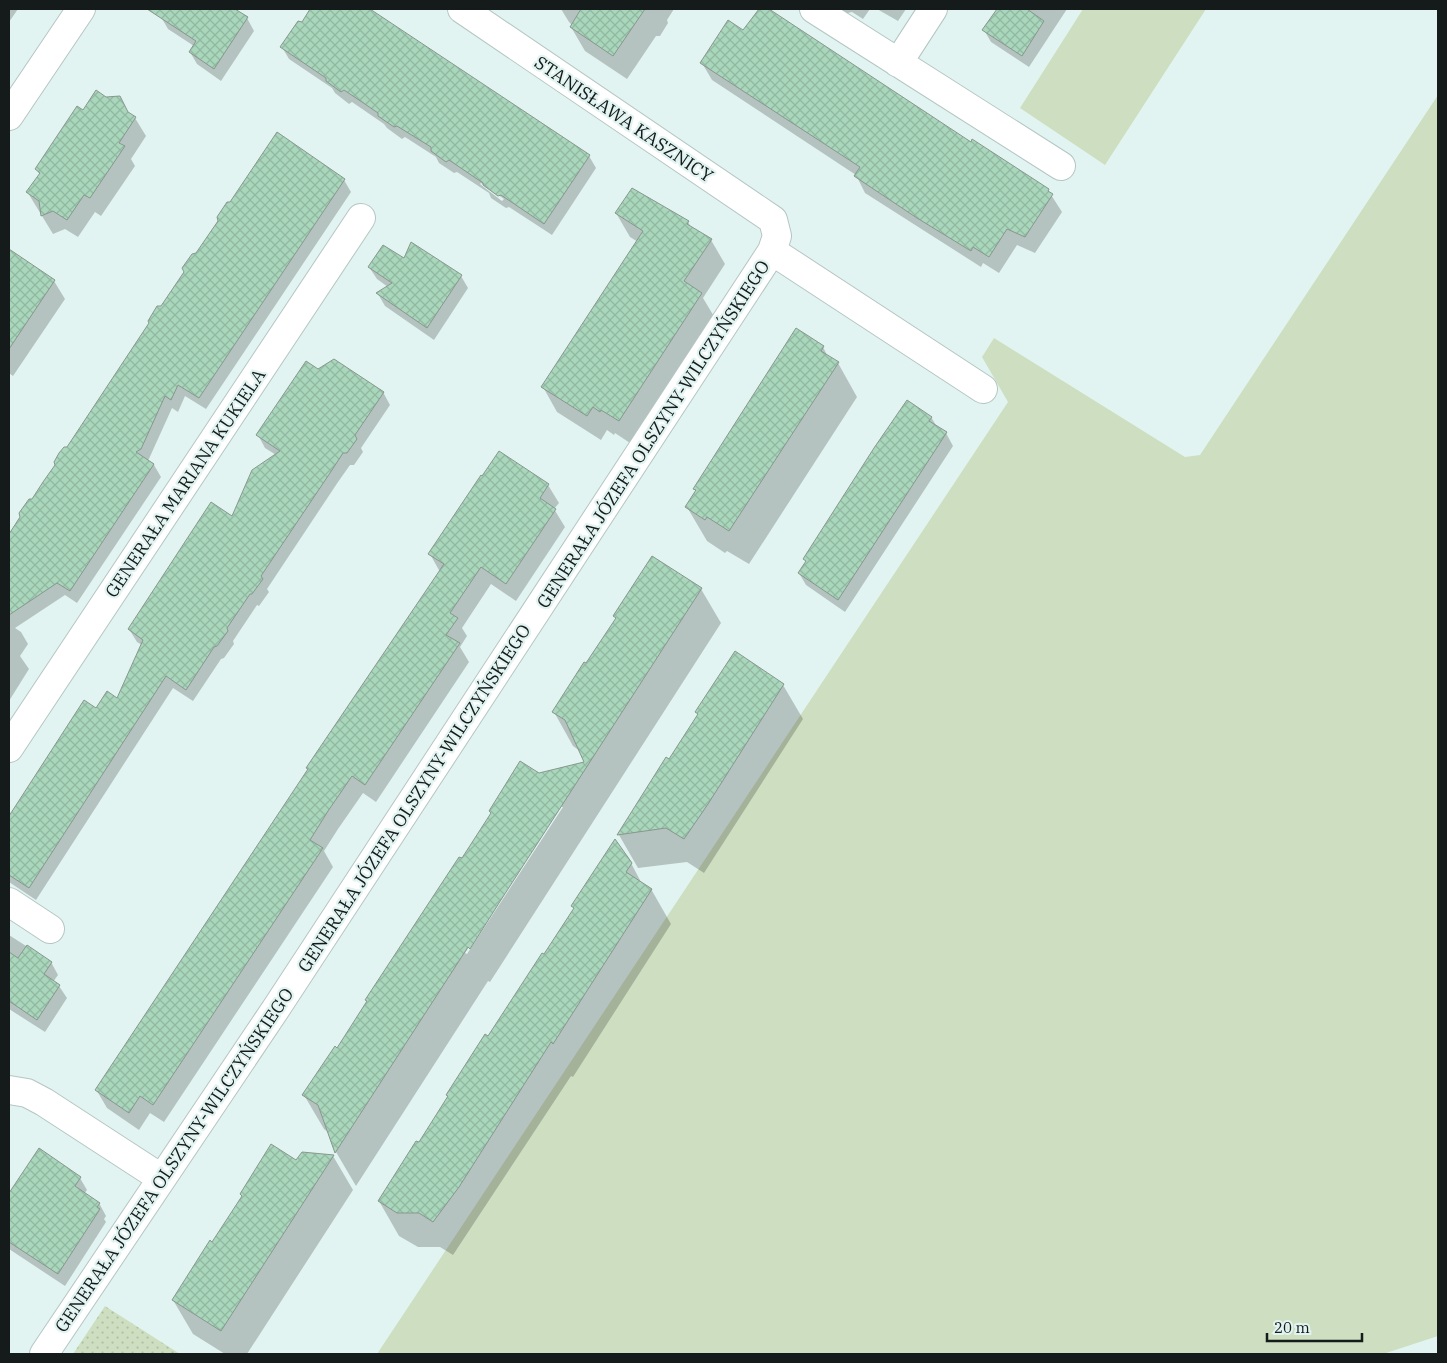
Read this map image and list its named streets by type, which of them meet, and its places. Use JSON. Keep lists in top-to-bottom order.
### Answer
{
  "streets": {
    "street": ["STANISŁAWA KASZNICY", "GENERAŁA JÓZEFA OLSZYNY-WILCZYŃSKIEGO", "GENERAŁA MARIANA KUKIELA"]
  },
  "crossings": [
    ["STANISŁAWA KASZNICY", "GENERAŁA JÓZEFA OLSZYNY-WILCZYŃSKIEGO"]
  ],
  "scale_bar": "20 m"
}
